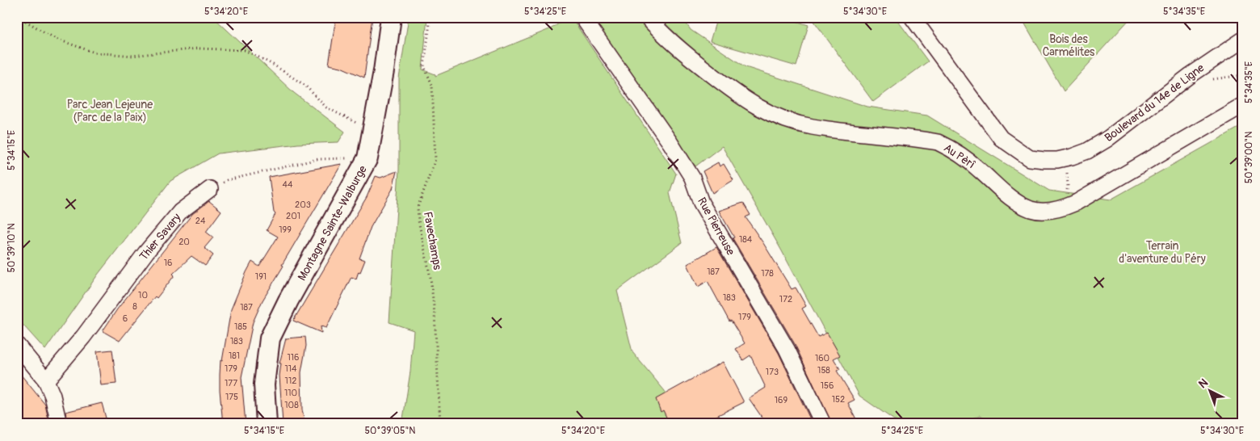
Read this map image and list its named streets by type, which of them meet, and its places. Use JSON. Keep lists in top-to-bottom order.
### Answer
{
  "streets": {
    "street": [
      "Boulevard du 14e de Ligne",
      "Au Pèrî",
      "Montagne Sainte-Walburge",
      "Rue Pierreuse",
      "Thier Savary"
    ],
    "path": ["Favechamps"]
  },
  "parks": ["Bois des Carmélites", "Parc Jean Lejeune (Parc de la Paix)", "Terrain d'aventure du Péry"],
  "house_numbers": [
    "44",
    "203",
    "201",
    "24",
    "199",
    "184",
    "20",
    "16",
    "187",
    "178",
    "191",
    "10",
    "183",
    "172",
    "8",
    "187",
    "179",
    "6",
    "185",
    "183",
    "181",
    "116",
    "160",
    "179",
    "114",
    "158",
    "173",
    "112",
    "177",
    "156",
    "110",
    "175",
    "152",
    "169",
    "108"
  ],
  "north": "top left",
  "coordinates": [
    "5°34'20\"E",
    "5°34'25\"E",
    "5°34'30\"E",
    "5°34'35\"E",
    "5°34'15\"E",
    "50°39'00\"N",
    "50°39'10\"N",
    "50°39'05\"N"
  ]
}
